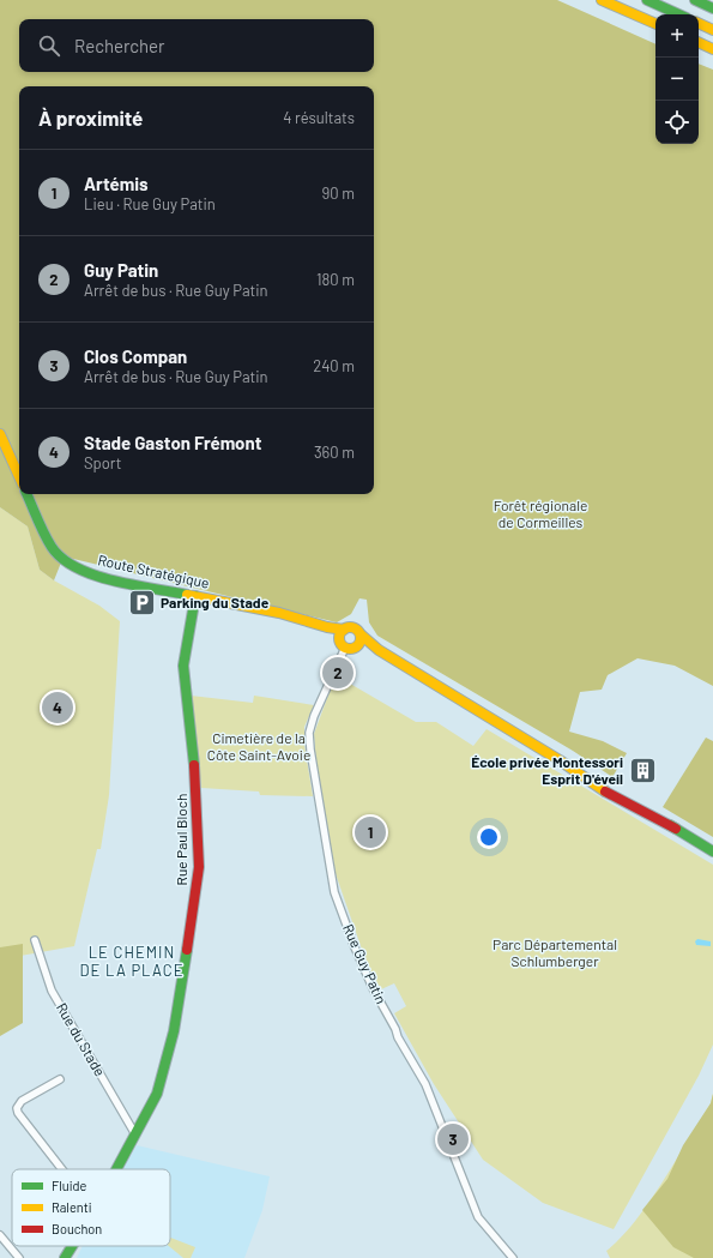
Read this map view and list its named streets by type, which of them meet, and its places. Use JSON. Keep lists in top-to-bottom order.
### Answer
{
  "streets": {
    "main road": ["Route Stratégique", "Rue Paul Bloch"],
    "street": ["Rue Guy Patin", "Rue du Stade"]
  },
  "crossings": [
    ["Route Stratégique", "Rue Paul Bloch"],
    ["Route Stratégique", "Rue Guy Patin"],
    ["Rue Paul Bloch", "Rue du Stade"]
  ],
  "districts": ["LE CHEMIN DE LA PLACE"],
  "parks": ["Forêt régionale de Cormeilles", "Cimetière de la Côte Saint-Avoie", "Parc Départemental Schlumberger"],
  "places": {
    "parking": ["Parking du Stade"],
    "building": ["École privée Montessori Esprit D'éveil"]
  },
  "legend": ["Fluide", "Ralenti", "Bouchon"],
  "page": {
    "map_buttons": ["+", "−"],
    "search": "Rechercher",
    "heading": ["À proximité", "4 résultats"],
    "list": [
      {
        "mark": "1",
        "name": "Artémis",
        "note": "Lieu · Rue Guy Patin",
        "value": "90 m"
      },
      {
        "mark": "2",
        "name": "Guy Patin",
        "note": "Arrêt de bus · Rue Guy Patin",
        "value": "180 m"
      },
      {
        "mark": "3",
        "name": "Clos Compan",
        "note": "Arrêt de bus · Rue Guy Patin",
        "value": "240 m"
      },
      {
        "mark": "4",
        "name": "Stade Gaston Frémont",
        "note": "Sport",
        "value": "360 m"
      }
    ],
    "pins": [
      "2",
      "4",
      "1",
      "3"
    ]
  }
}
